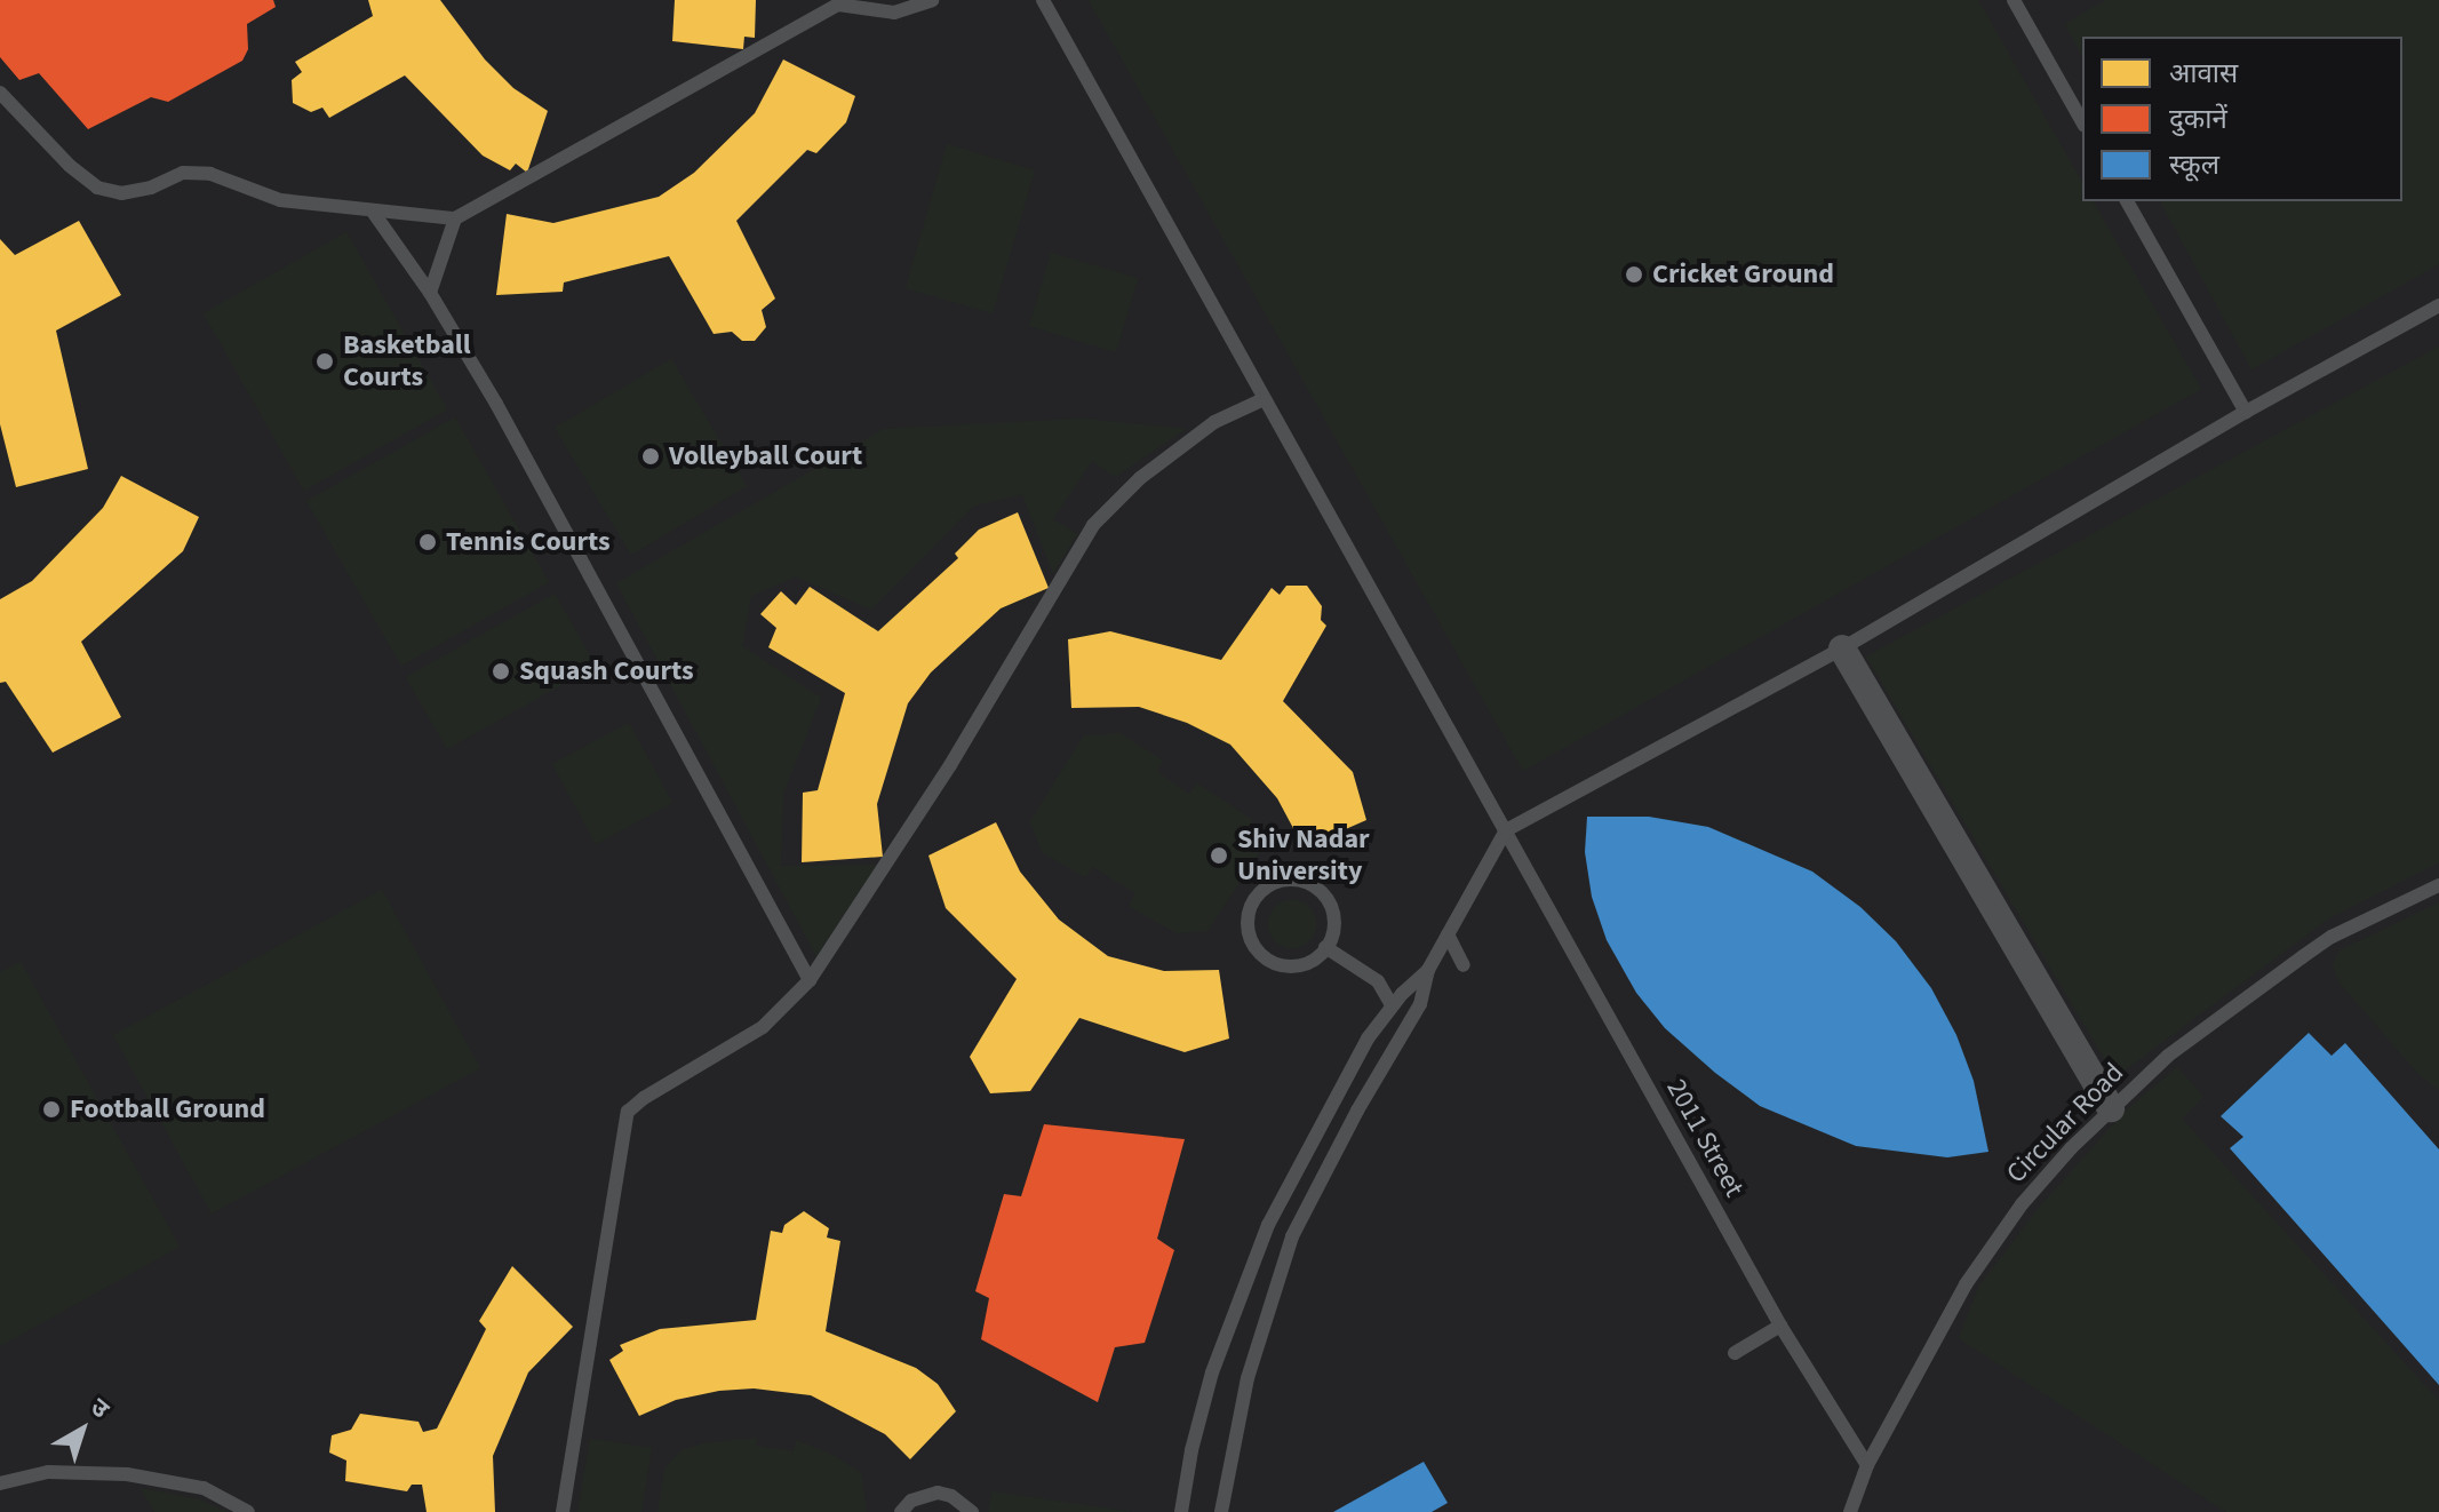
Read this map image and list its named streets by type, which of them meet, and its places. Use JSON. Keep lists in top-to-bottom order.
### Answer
{
  "streets": {
    "lane": ["Circular Road", "2011 Street"]
  },
  "crossings": [
    ["Circular Road", "2011 Street"]
  ],
  "places": [
    "Cricket Ground",
    "Basketball Courts",
    "Volleyball Court",
    "Tennis Courts",
    "Squash Courts",
    "Shiv Nadar University",
    "Football Ground"
  ],
  "legend": ["आवास", "दुकानें", "स्कूल"],
  "north": "top right"
}
